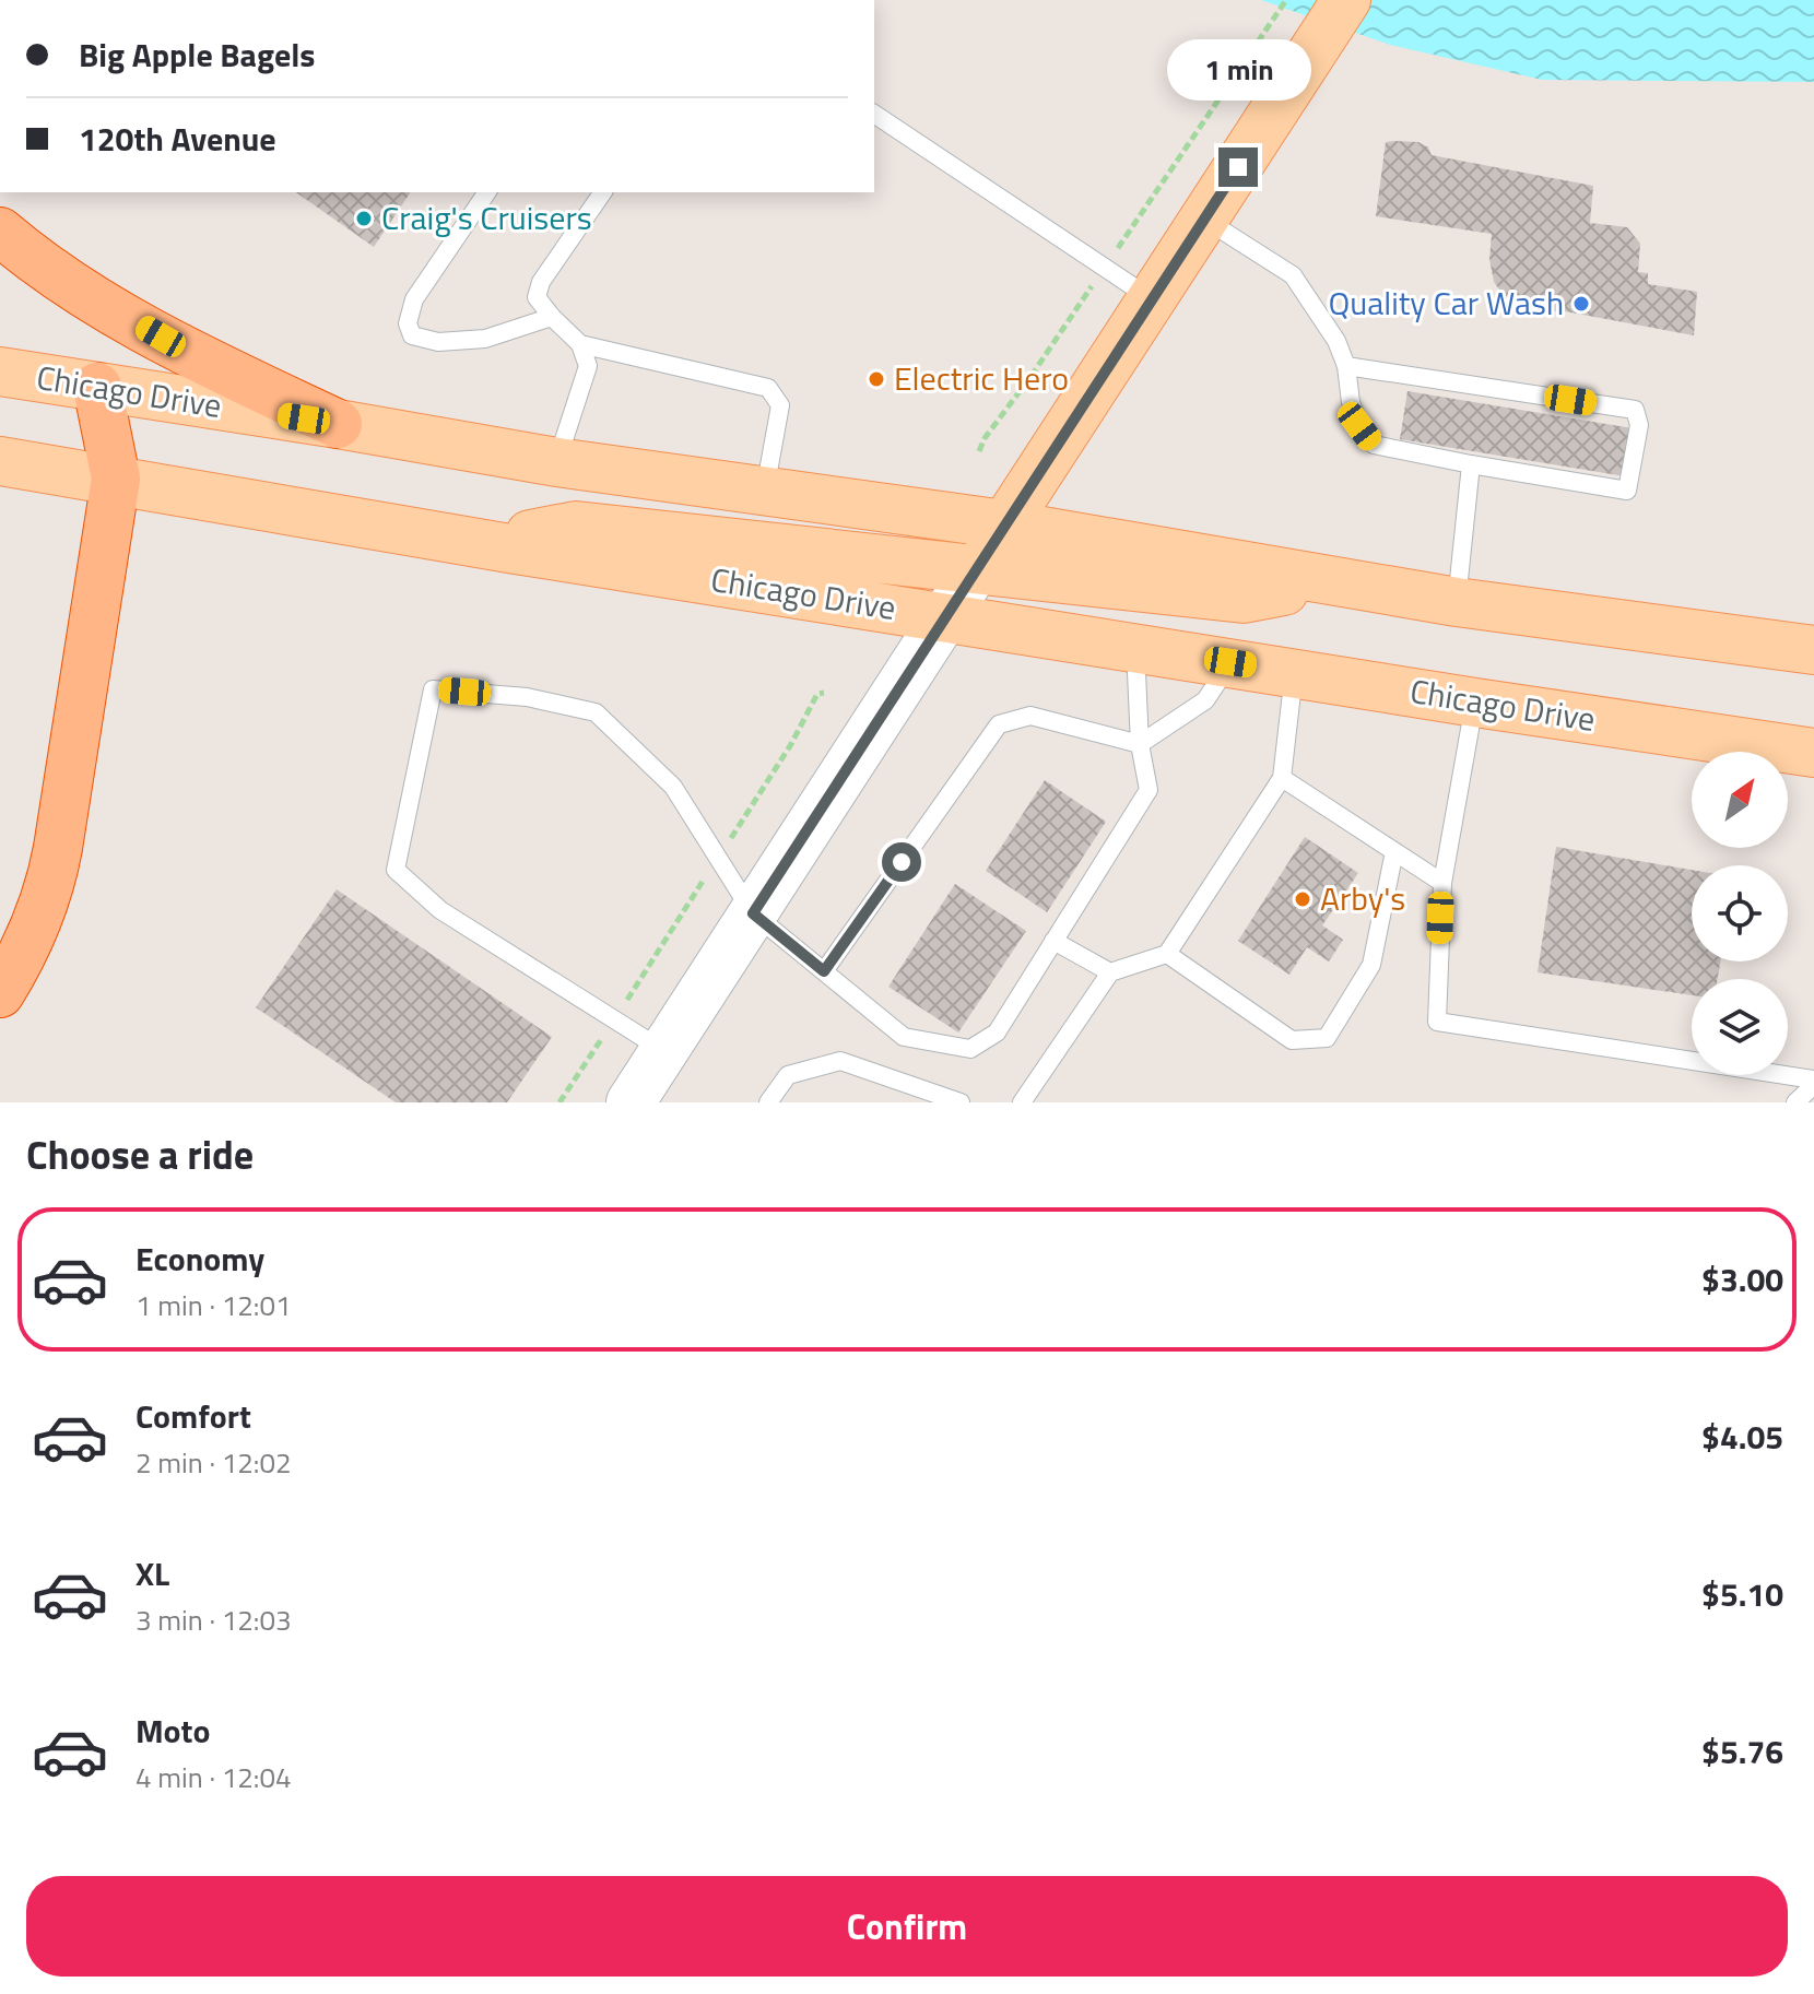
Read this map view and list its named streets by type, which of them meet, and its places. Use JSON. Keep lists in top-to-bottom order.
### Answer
{
  "streets": {
    "main road": ["Chicago Drive"]
  },
  "places": [
    "Craig's Cruisers",
    "Quality Car Wash",
    "Electric Hero",
    "Arby's"
  ],
  "north": "top right",
  "page": {
    "banner": ["Big Apple Bagels", "120th Avenue"],
    "bubble": "1 min",
    "heading": "Choose a ride",
    "list": [
      {
        "name": "Economy",
        "note": "1 min · 12:01",
        "value": "$3.00"
      },
      {
        "name": "Comfort",
        "note": "2 min · 12:02",
        "value": "$4.05"
      },
      {
        "name": "XL",
        "note": "3 min · 12:03",
        "value": "$5.10"
      },
      {
        "name": "Moto",
        "note": "4 min · 12:04",
        "value": "$5.76"
      }
    ],
    "buttons": "Confirm"
  }
}
